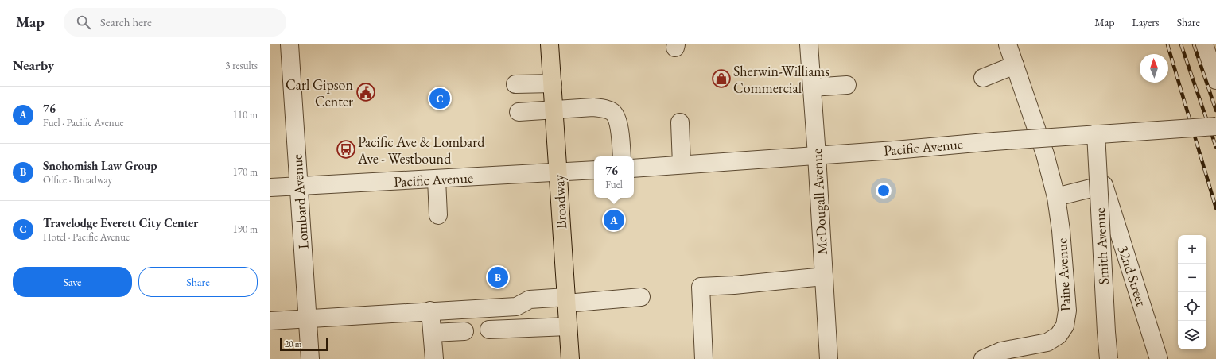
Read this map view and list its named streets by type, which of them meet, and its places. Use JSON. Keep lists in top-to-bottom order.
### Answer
{
  "streets": {
    "main road": ["Broadway"],
    "street": [
      "Pacific Avenue",
      "Lombard Avenue",
      "McDougall Avenue",
      "Smith Avenue",
      "Paine Avenue",
      "32nd Street"
    ]
  },
  "crossings": [
    ["Pacific Avenue", "Lombard Avenue"],
    ["Pacific Avenue", "Broadway"],
    ["Pacific Avenue", "McDougall Avenue"],
    ["Pacific Avenue", "Smith Avenue"],
    ["Paine Avenue", "32nd Street"]
  ],
  "places": {
    "shop": ["Sherwin-Williams Commercial"],
    "public building": ["Carl Gipson Center"],
    "bus stop": ["Pacific Ave & Lombard Ave - Westbound"]
  },
  "scale_bar": "20 m",
  "north": "top",
  "page": {
    "header": "Map",
    "search": "Search here",
    "nav": ["Map", "Layers", "Share"],
    "heading": ["Nearby", "3 results"],
    "list": [
      {
        "mark": "A",
        "name": "76",
        "note": "Fuel · Pacific Avenue",
        "value": "110 m"
      },
      {
        "mark": "B",
        "name": "Snohomish Law Group",
        "note": "Office · Broadway",
        "value": "170 m"
      },
      {
        "mark": "C",
        "name": "Travelodge Everett City Center",
        "note": "Hotel · Pacific Avenue",
        "value": "190 m"
      }
    ],
    "pins": ["C", "A", "B"],
    "popup": ["76", "Fuel"],
    "map_buttons": ["+", "−"],
    "buttons": ["Save", "Share"],
    "scale": "20 m"
  }
}
